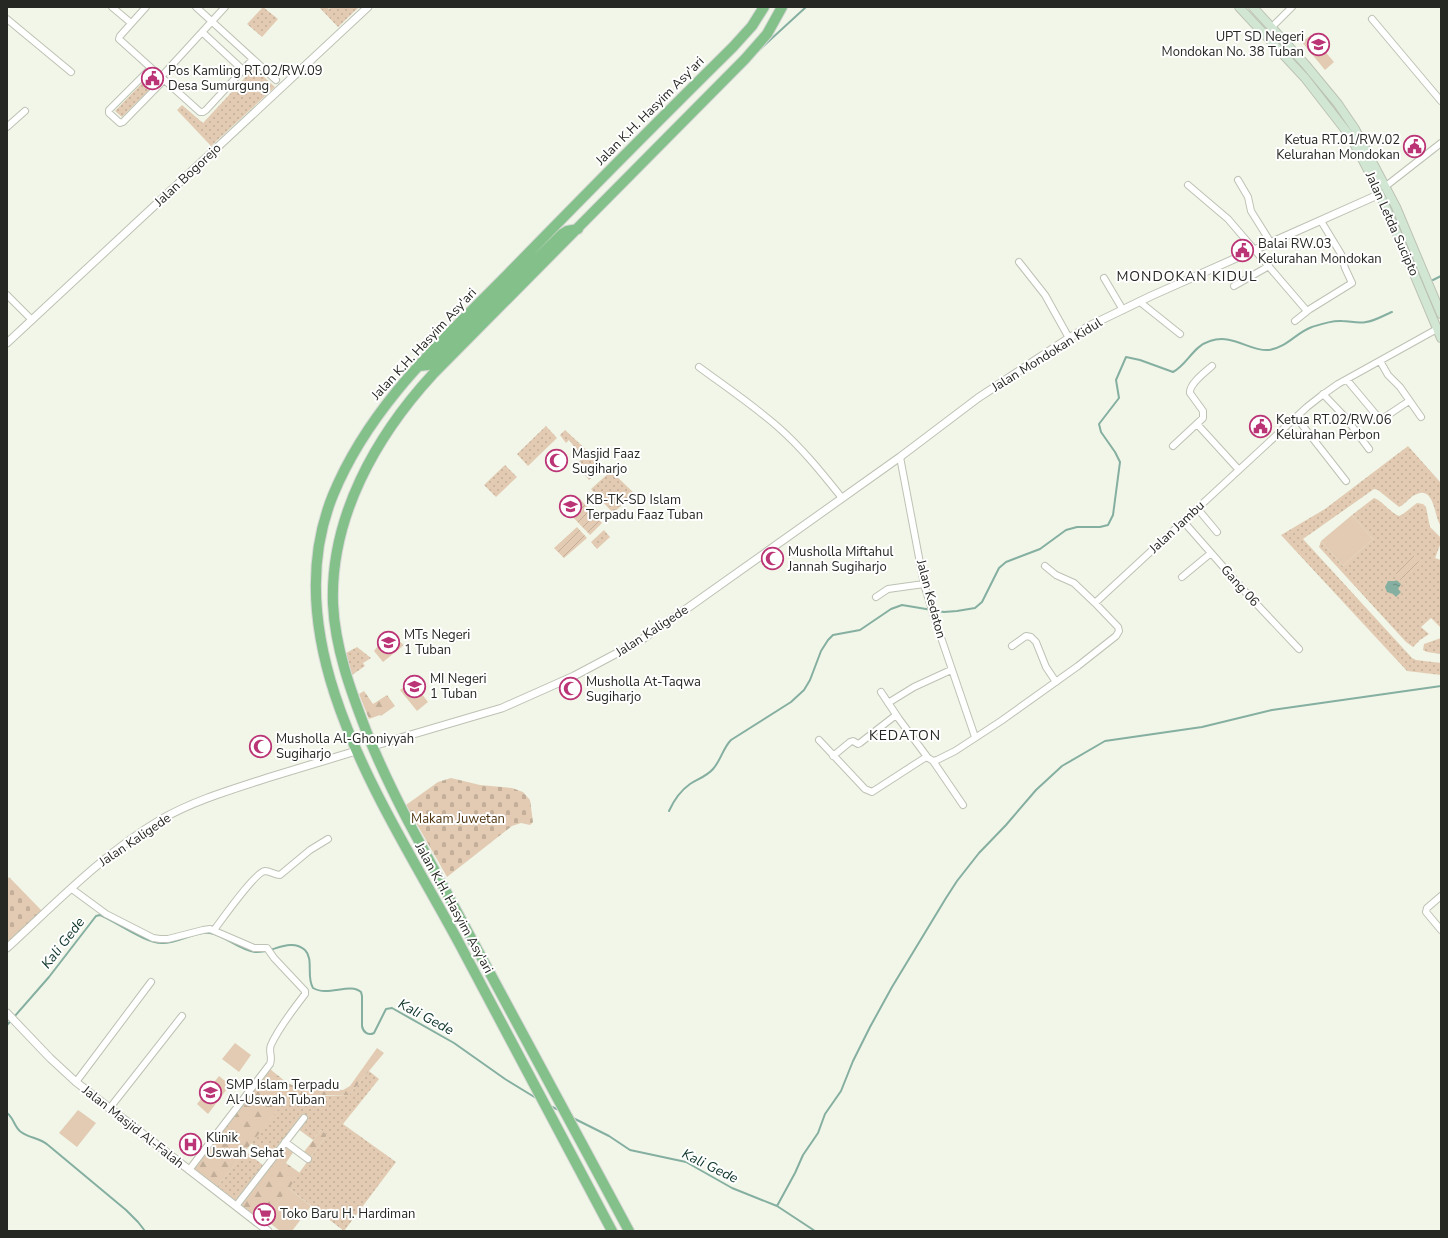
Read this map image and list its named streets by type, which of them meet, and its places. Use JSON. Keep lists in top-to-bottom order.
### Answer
{
  "streets": {
    "highway": ["Jalan K.H. Hasyim Asy'ari"],
    "main road": ["Jalan Letda Sucipto"],
    "street": [
      "Jalan Bogorejo",
      "Jalan Mondokan Kidul",
      "Jalan Jambu",
      "Gang 06",
      "Jalan Kedaton",
      "Jalan Kaligede",
      "Jalan Masjid Al-Falah"
    ]
  },
  "crossings": [
    ["Jalan K.H. Hasyim Asy'ari", "Jalan Kaligede"],
    ["Jalan Letda Sucipto", "Jalan Mondokan Kidul"],
    ["Jalan Letda Sucipto", "Jalan Jambu"],
    ["Jalan Mondokan Kidul", "Jalan Kedaton"],
    ["Jalan Mondokan Kidul", "Jalan Kaligede"],
    ["Jalan Jambu", "Gang 06"],
    ["Jalan Kedaton", "Jalan Kaligede"]
  ],
  "districts": ["MONDOKAN KIDUL", "KEDATON"],
  "water": ["Kali Gede"],
  "parks": ["Makam Juwetan"],
  "places": {
    "school or university": [
      "UPT SD Negeri Mondokan No. 38 Tuban",
      "KB-TK-SD Islam Terpadu Faaz Tuban",
      "MTs Negeri 1 Tuban",
      "MI Negeri 1 Tuban",
      "SMP Islam Terpadu Al-Uswah Tuban"
    ],
    "public building": [
      "Pos Kamling RT.02/RW.09 Desa Sumurgung",
      "Ketua RT.01/RW.02 Kelurahan Mondokan",
      "Balai RW.03 Kelurahan Mondokan",
      "Ketua RT.02/RW.06 Kelurahan Perbon"
    ],
    "mosque": [
      "Masjid Faaz Sugiharjo",
      "Musholla Miftahul Jannah Sugiharjo",
      "Musholla At-Taqwa Sugiharjo",
      "Musholla Al-Ghoniyyah Sugiharjo"
    ],
    "hospital": ["Klinik Uswah Sehat"],
    "supermarket": ["Toko Baru H. Hardiman"]
  }
}
